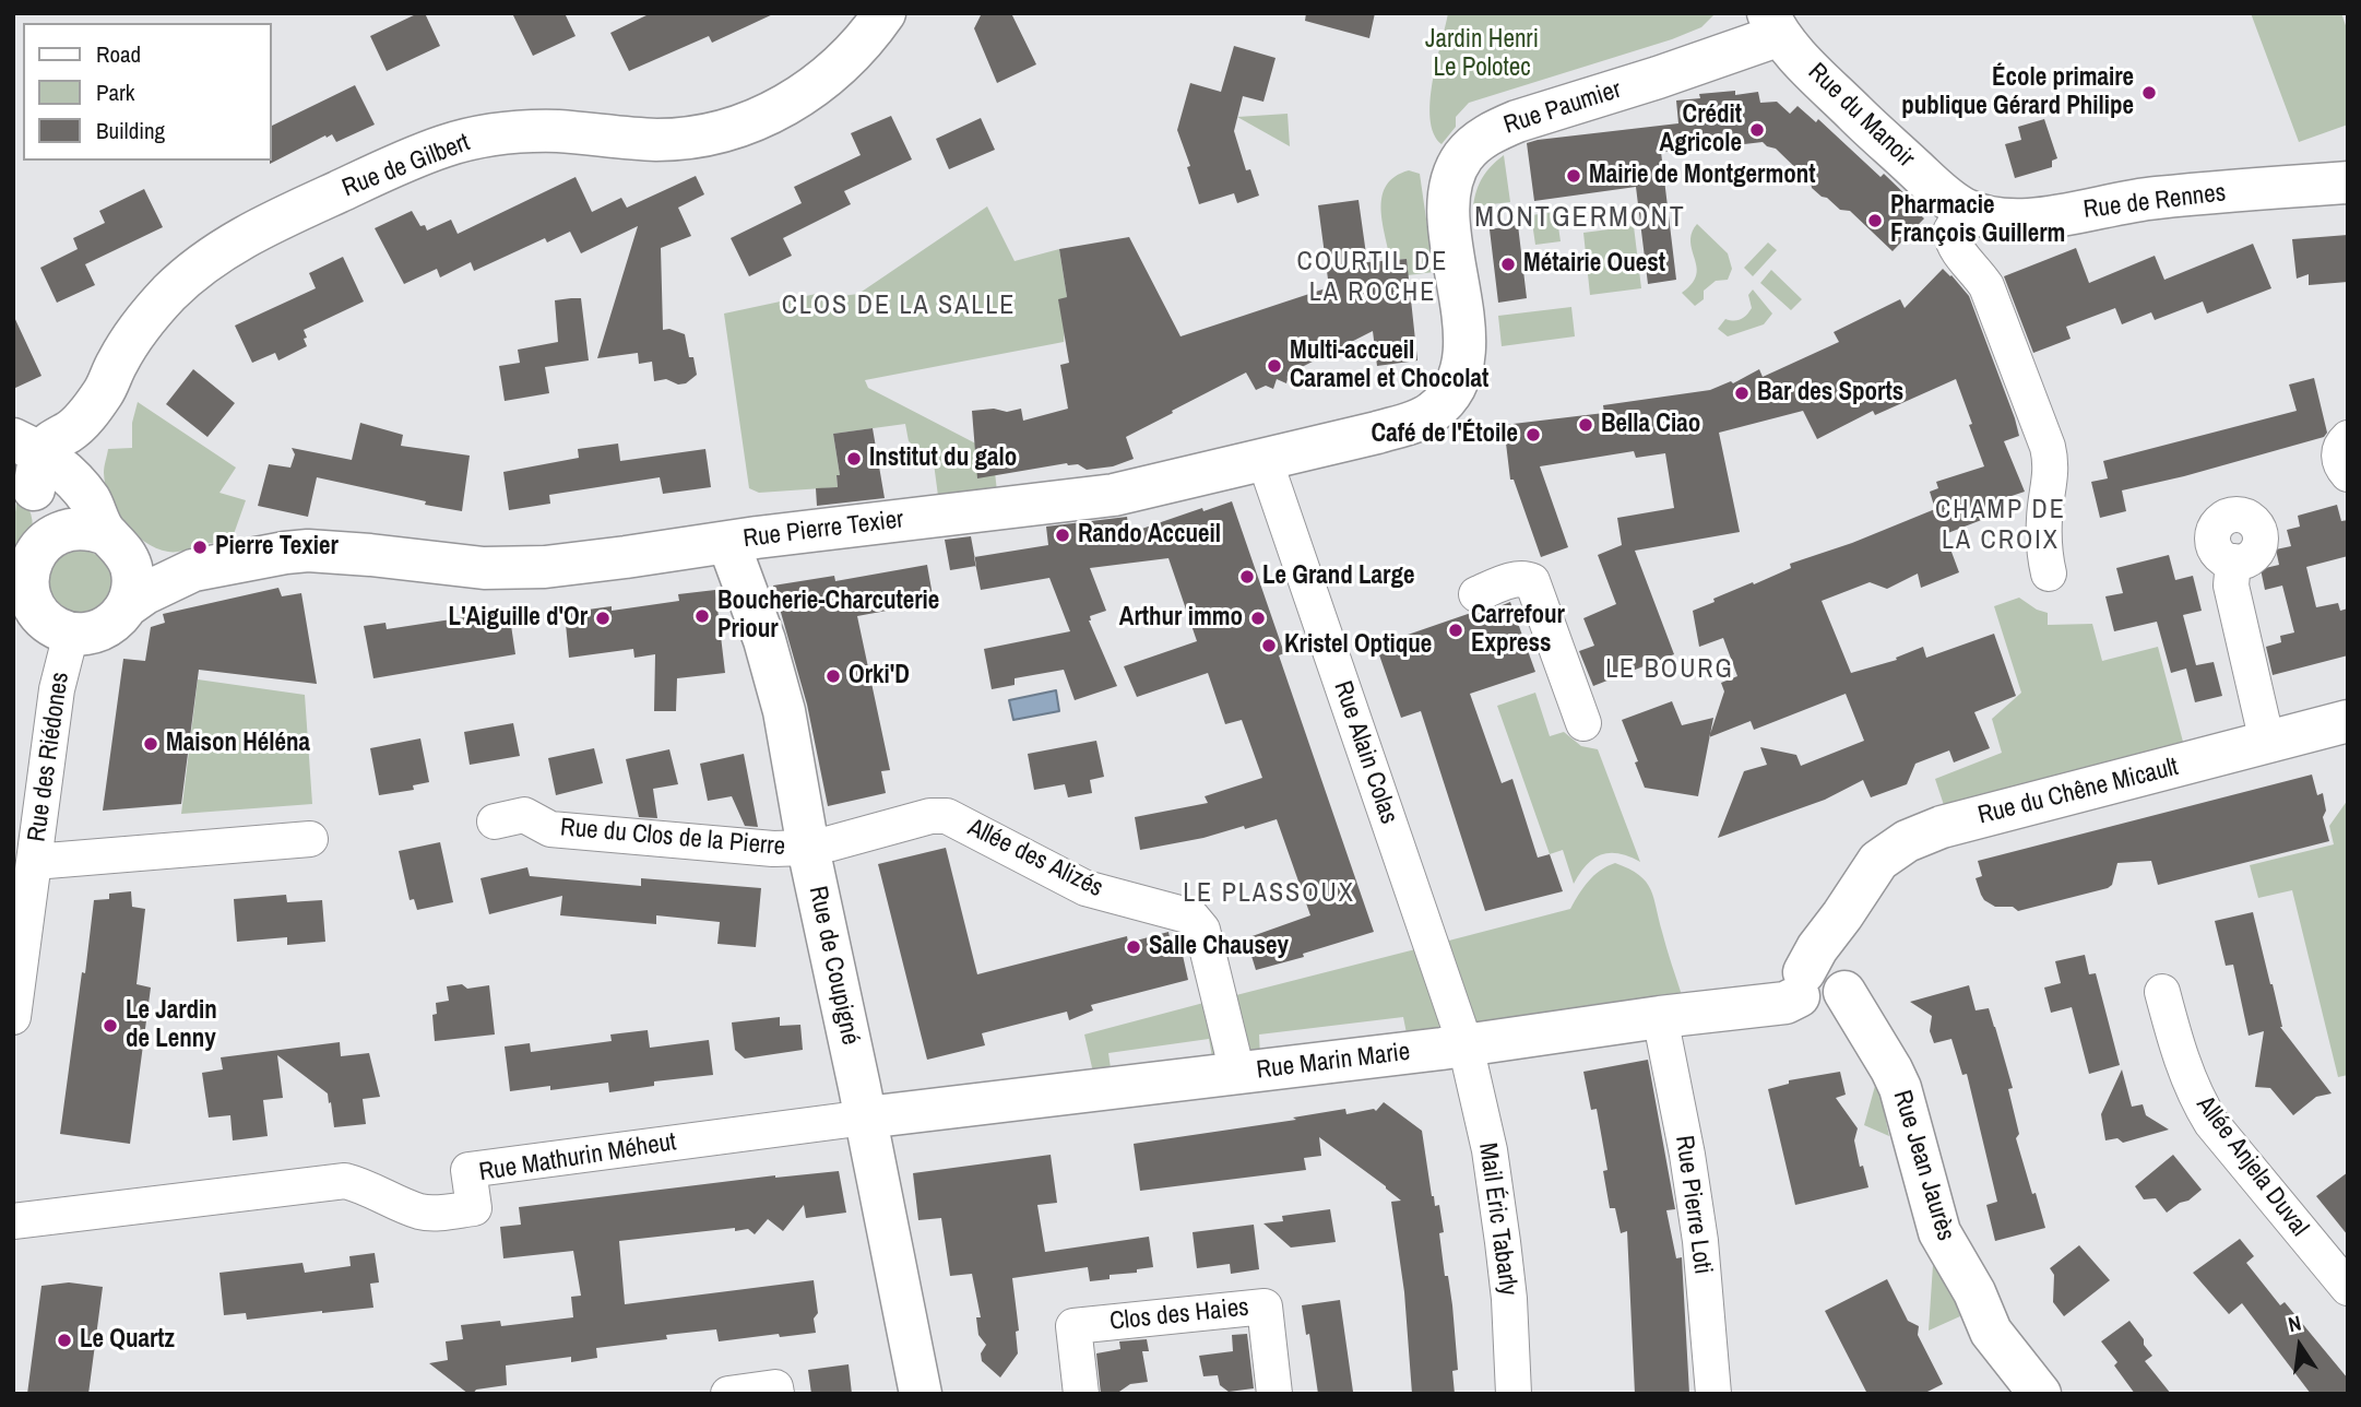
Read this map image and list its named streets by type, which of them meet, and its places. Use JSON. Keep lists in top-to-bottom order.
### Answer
{
  "streets": {
    "street": [
      "Rue Paumier",
      "Rue du Manoir",
      "Rue de Gilbert",
      "Rue de Rennes",
      "Rue Pierre Texier",
      "Rue Alain Colas",
      "Rue des Riédones",
      "Rue du Chêne Micault",
      "Rue du Clos de la Pierre",
      "Allée des Alizés",
      "Rue de Coupigné",
      "Rue Marin Marie",
      "Rue Mathurin Méheut",
      "Rue Jean Jaurès",
      "Allée Anjela Duval",
      "Rue Pierre Loti",
      "Mail Éric Tabarly",
      "Clos des Haies"
    ]
  },
  "crossings": [
    ["Rue Paumier", "Rue du Manoir"],
    ["Rue Paumier", "Rue Pierre Texier"],
    ["Rue du Manoir", "Rue de Rennes"],
    ["Rue de Gilbert", "Rue Pierre Texier"],
    ["Rue de Gilbert", "Rue des Riédones"],
    ["Rue Pierre Texier", "Rue Alain Colas"],
    ["Rue Pierre Texier", "Rue des Riédones"],
    ["Rue Pierre Texier", "Rue de Coupigné"],
    ["Rue Alain Colas", "Rue Marin Marie"],
    ["Rue Alain Colas", "Mail Éric Tabarly"],
    ["Rue du Chêne Micault", "Rue Marin Marie"],
    ["Rue du Chêne Micault", "Rue Jean Jaurès"],
    ["Rue du Clos de la Pierre", "Allée des Alizés"],
    ["Rue du Clos de la Pierre", "Rue de Coupigné"],
    ["Allée des Alizés", "Rue de Coupigné"],
    ["Allée des Alizés", "Rue Marin Marie"],
    ["Rue de Coupigné", "Rue Marin Marie"],
    ["Rue de Coupigné", "Rue Mathurin Méheut"],
    ["Rue Marin Marie", "Rue Mathurin Méheut"],
    ["Rue Marin Marie", "Rue Jean Jaurès"],
    ["Rue Marin Marie", "Rue Pierre Loti"],
    ["Rue Marin Marie", "Mail Éric Tabarly"]
  ],
  "districts": [
    "MONTGERMONT",
    "COURTIL DE LA ROCHE",
    "CLOS DE LA SALLE",
    "CHAMP DE LA CROIX",
    "LE BOURG",
    "LE PLASSOUX"
  ],
  "parks": ["Jardin Henri Le Polotec"],
  "places": [
    "École primaire publique Gérard Philipe",
    "Crédit Agricole",
    "Mairie de Montgermont",
    "Pharmacie François Guillerm",
    "Métairie Ouest",
    "Multi-accueil Caramel et Chocolat",
    "Bar des Sports",
    "Bella Ciao",
    "Café de l'Étoile",
    "Institut du galo",
    "Rando Accueil",
    "Pierre Texier",
    "Le Grand Large",
    "Boucherie-Charcuterie Priour",
    "L'Aiguille d'Or",
    "Arthur immo",
    "Carrefour Express",
    "Kristel Optique",
    "Orki'D",
    "Maison Héléna",
    "Salle Chausey",
    "Le Jardin de Lenny",
    "Le Quartz"
  ],
  "legend": ["Road", "Park", "Building"],
  "north": "top"
}
